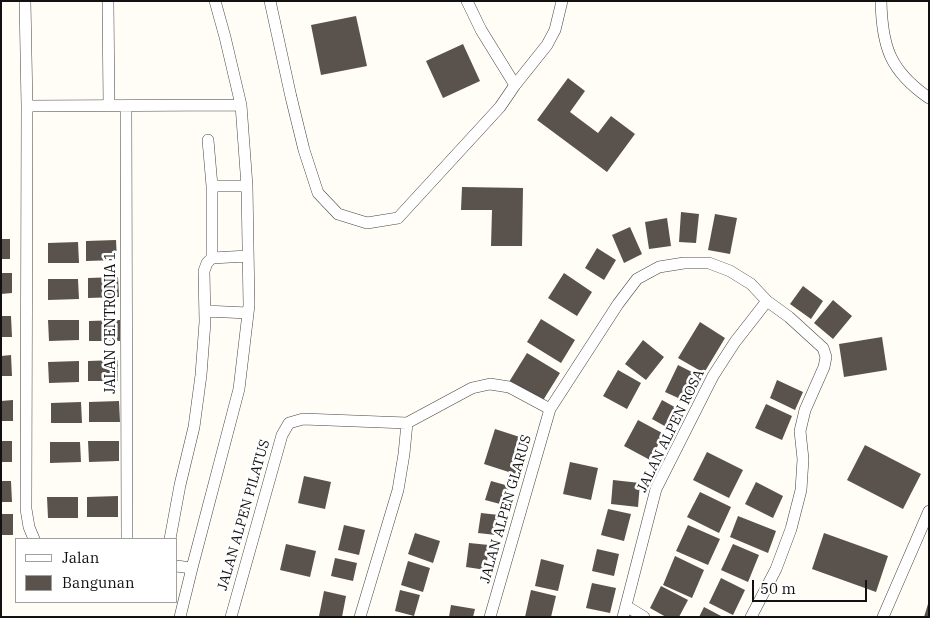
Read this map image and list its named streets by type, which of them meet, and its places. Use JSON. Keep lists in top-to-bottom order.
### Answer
{
  "streets": {
    "street": [
      "JALAN CENTRONIA 1",
      "JALAN ALPEN ROSA",
      "JALAN ALPEN GLARUS",
      "JALAN ALPEN PILATUS"
    ]
  },
  "crossings": [
    ["JALAN ALPEN ROSA", "JALAN ALPEN GLARUS"]
  ],
  "legend": ["Jalan", "Bangunan"],
  "scale_bar": "50 m"
}
